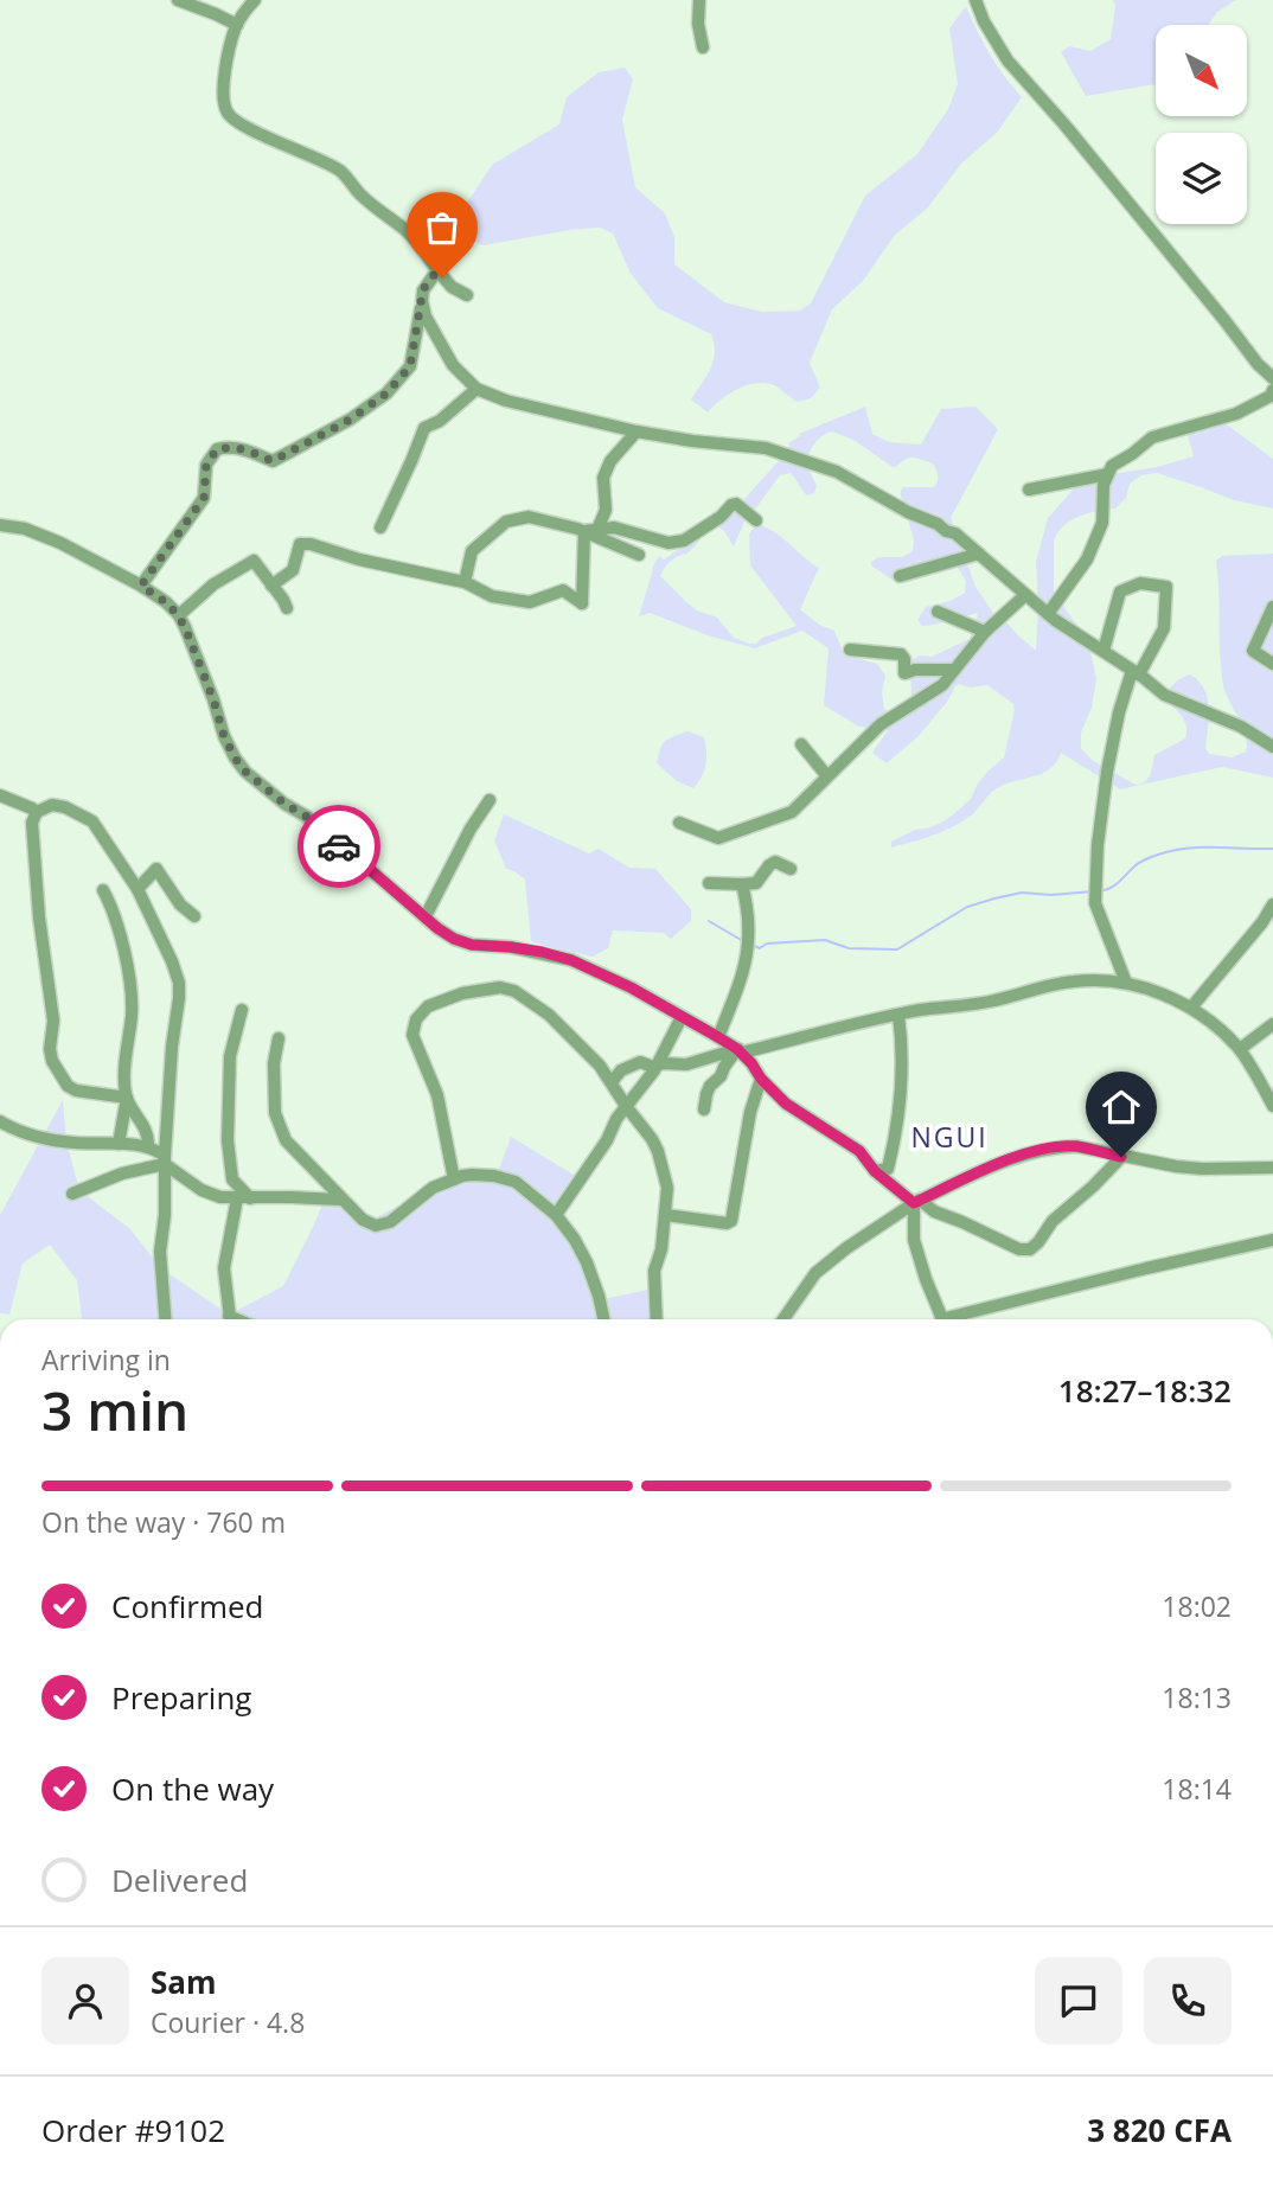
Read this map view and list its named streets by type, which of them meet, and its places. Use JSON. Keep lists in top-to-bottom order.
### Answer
{
  "districts": ["NGUI"],
  "north": "bottom right",
  "page": {
    "heading": ["3 min", "Arriving in", "18:27–18:32"],
    "panel": [
      "Sam",
      "Courier · 4.8",
      "Order #9102",
      "3 820 CFA"
    ],
    "bar": "On the way · 760 m",
    "list": [
      ["Confirmed", "18:02"],
      ["Preparing", "18:13"],
      ["On the way", "18:14"],
      "Delivered"
    ]
  }
}
